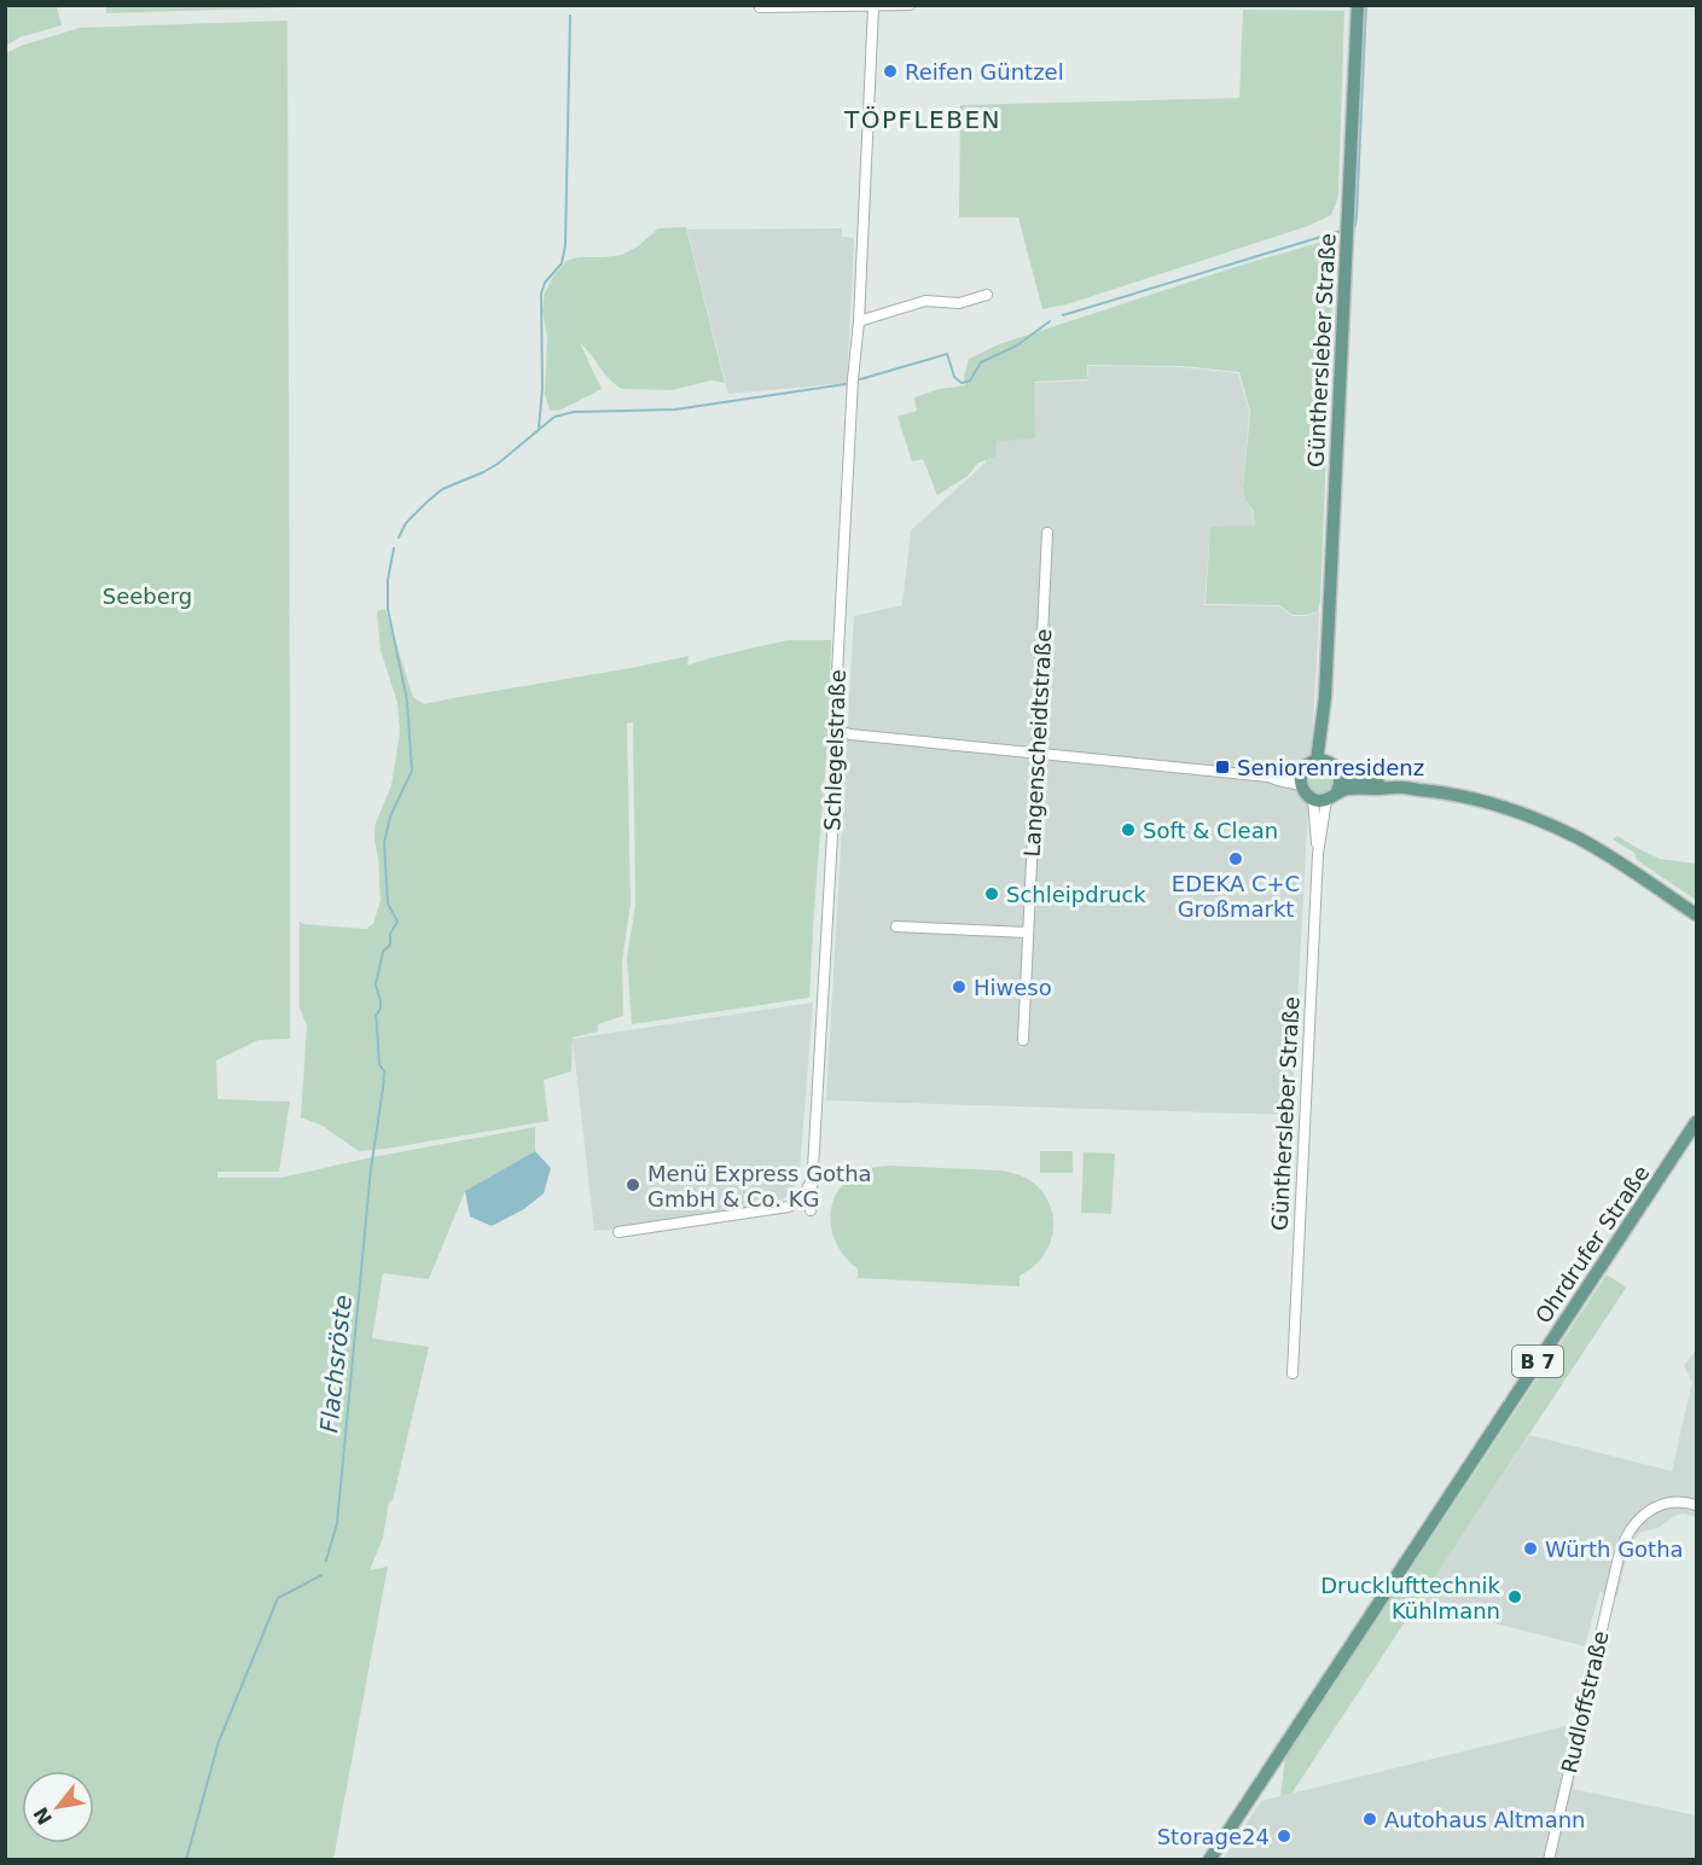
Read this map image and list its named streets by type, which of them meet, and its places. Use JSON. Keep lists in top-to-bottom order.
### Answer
{
  "streets": {
    "main road": ["Günthersleber Straße", "Ohrdrufer Straße", "B 7"],
    "street": ["Langenscheidtstraße", "Schlegelstraße", "Rudloffstraße"]
  },
  "districts": ["TÖPFLEBEN"],
  "water": ["Flachsröste"],
  "parks": ["Seeberg"],
  "places": {
    "other": [
      "Reifen Güntzel",
      "Soft & Clean",
      "EDEKA C+C Großmarkt",
      "Schleipdruck",
      "Hiweso",
      "Menü Express Gotha GmbH & Co. KG",
      "Würth Gotha",
      "Drucklufttechnik Kühlmann",
      "Autohaus Altmann",
      "Storage24"
    ],
    "transit": ["Seniorenresidenz"]
  },
  "north": "bottom left"
}
